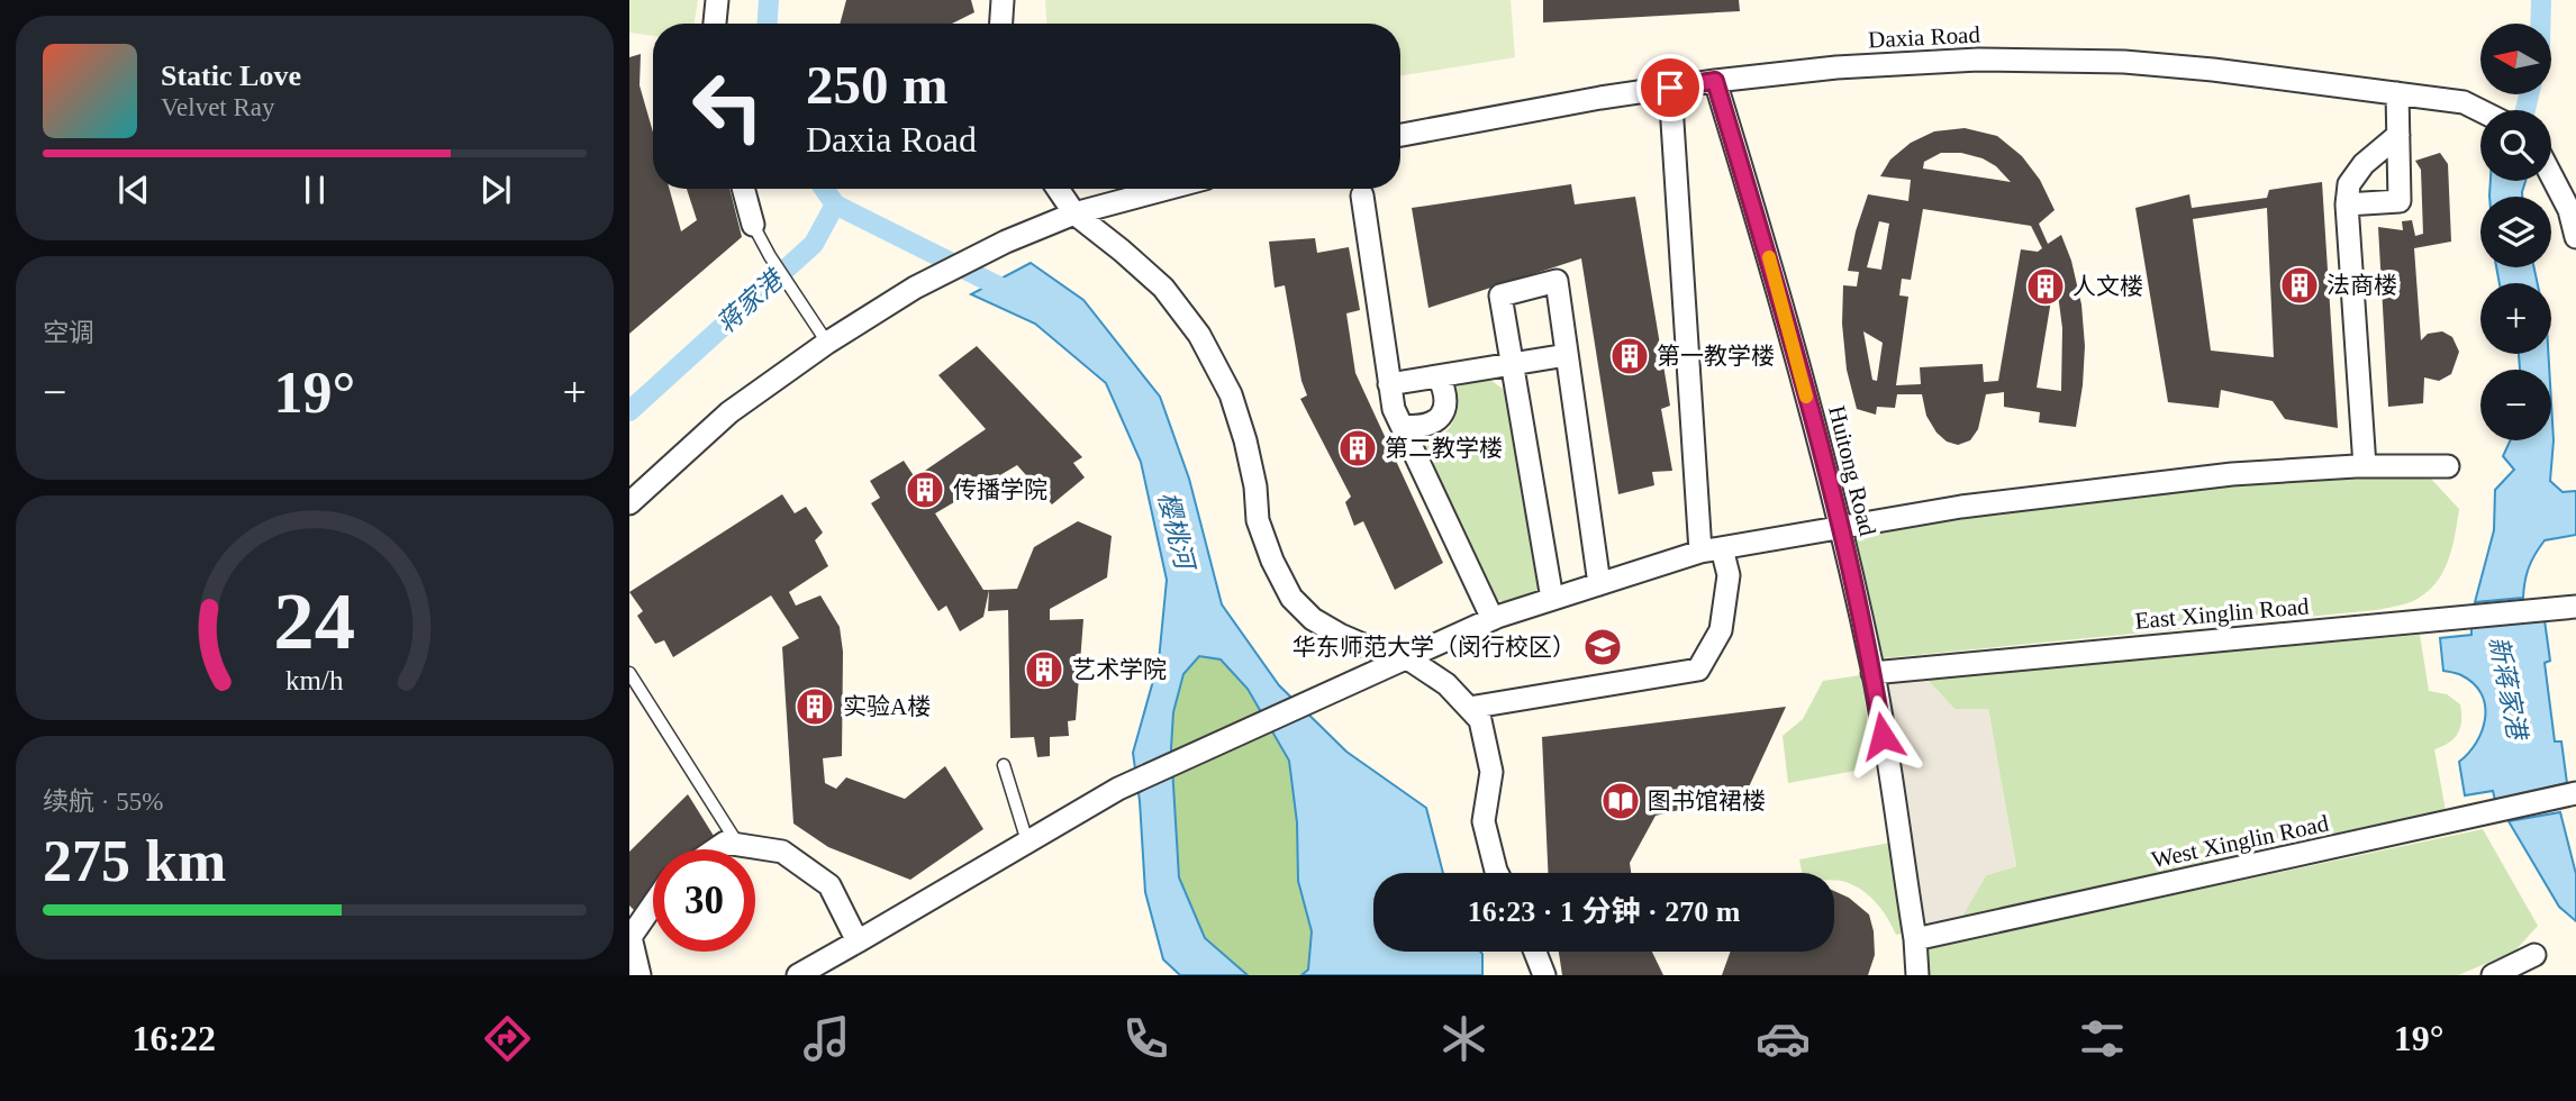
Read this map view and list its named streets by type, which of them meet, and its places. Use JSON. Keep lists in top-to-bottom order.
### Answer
{
  "streets": {
    "street": [
      "Daxia Road",
      "Huitong Road",
      "East Xinglin Road",
      "West Xinglin Road"
    ]
  },
  "crossings": [
    ["Daxia Road", "Huitong Road"],
    ["Huitong Road", "East Xinglin Road"],
    ["Huitong Road", "West Xinglin Road"]
  ],
  "water": ["蒋家港", "樱桃河", "新蒋家港"],
  "places": {
    "building": [
      "法商楼",
      "人文楼",
      "第一教学楼",
      "第二教学楼",
      "传播学院",
      "艺术学院",
      "实验A楼"
    ],
    "school or university": ["华东师范大学（闵行校区）"],
    "library": ["图书馆裙楼"]
  },
  "north": "left",
  "page": {
    "map_buttons": ["+", "−"],
    "turn": ["250 m", "Daxia Road"],
    "song": ["Static Love", "Velvet Ray"],
    "tile": [
      "空调",
      ["续航 · 55%", "275 km"]
    ],
    "heat": ["−", "19°", "+"],
    "limit": "30",
    "trip": "16:23 · 1 分钟 · 270 m",
    "tabs": ["16:22", "19°"],
    "gauge": ["24", "km/h"]
  }
}
